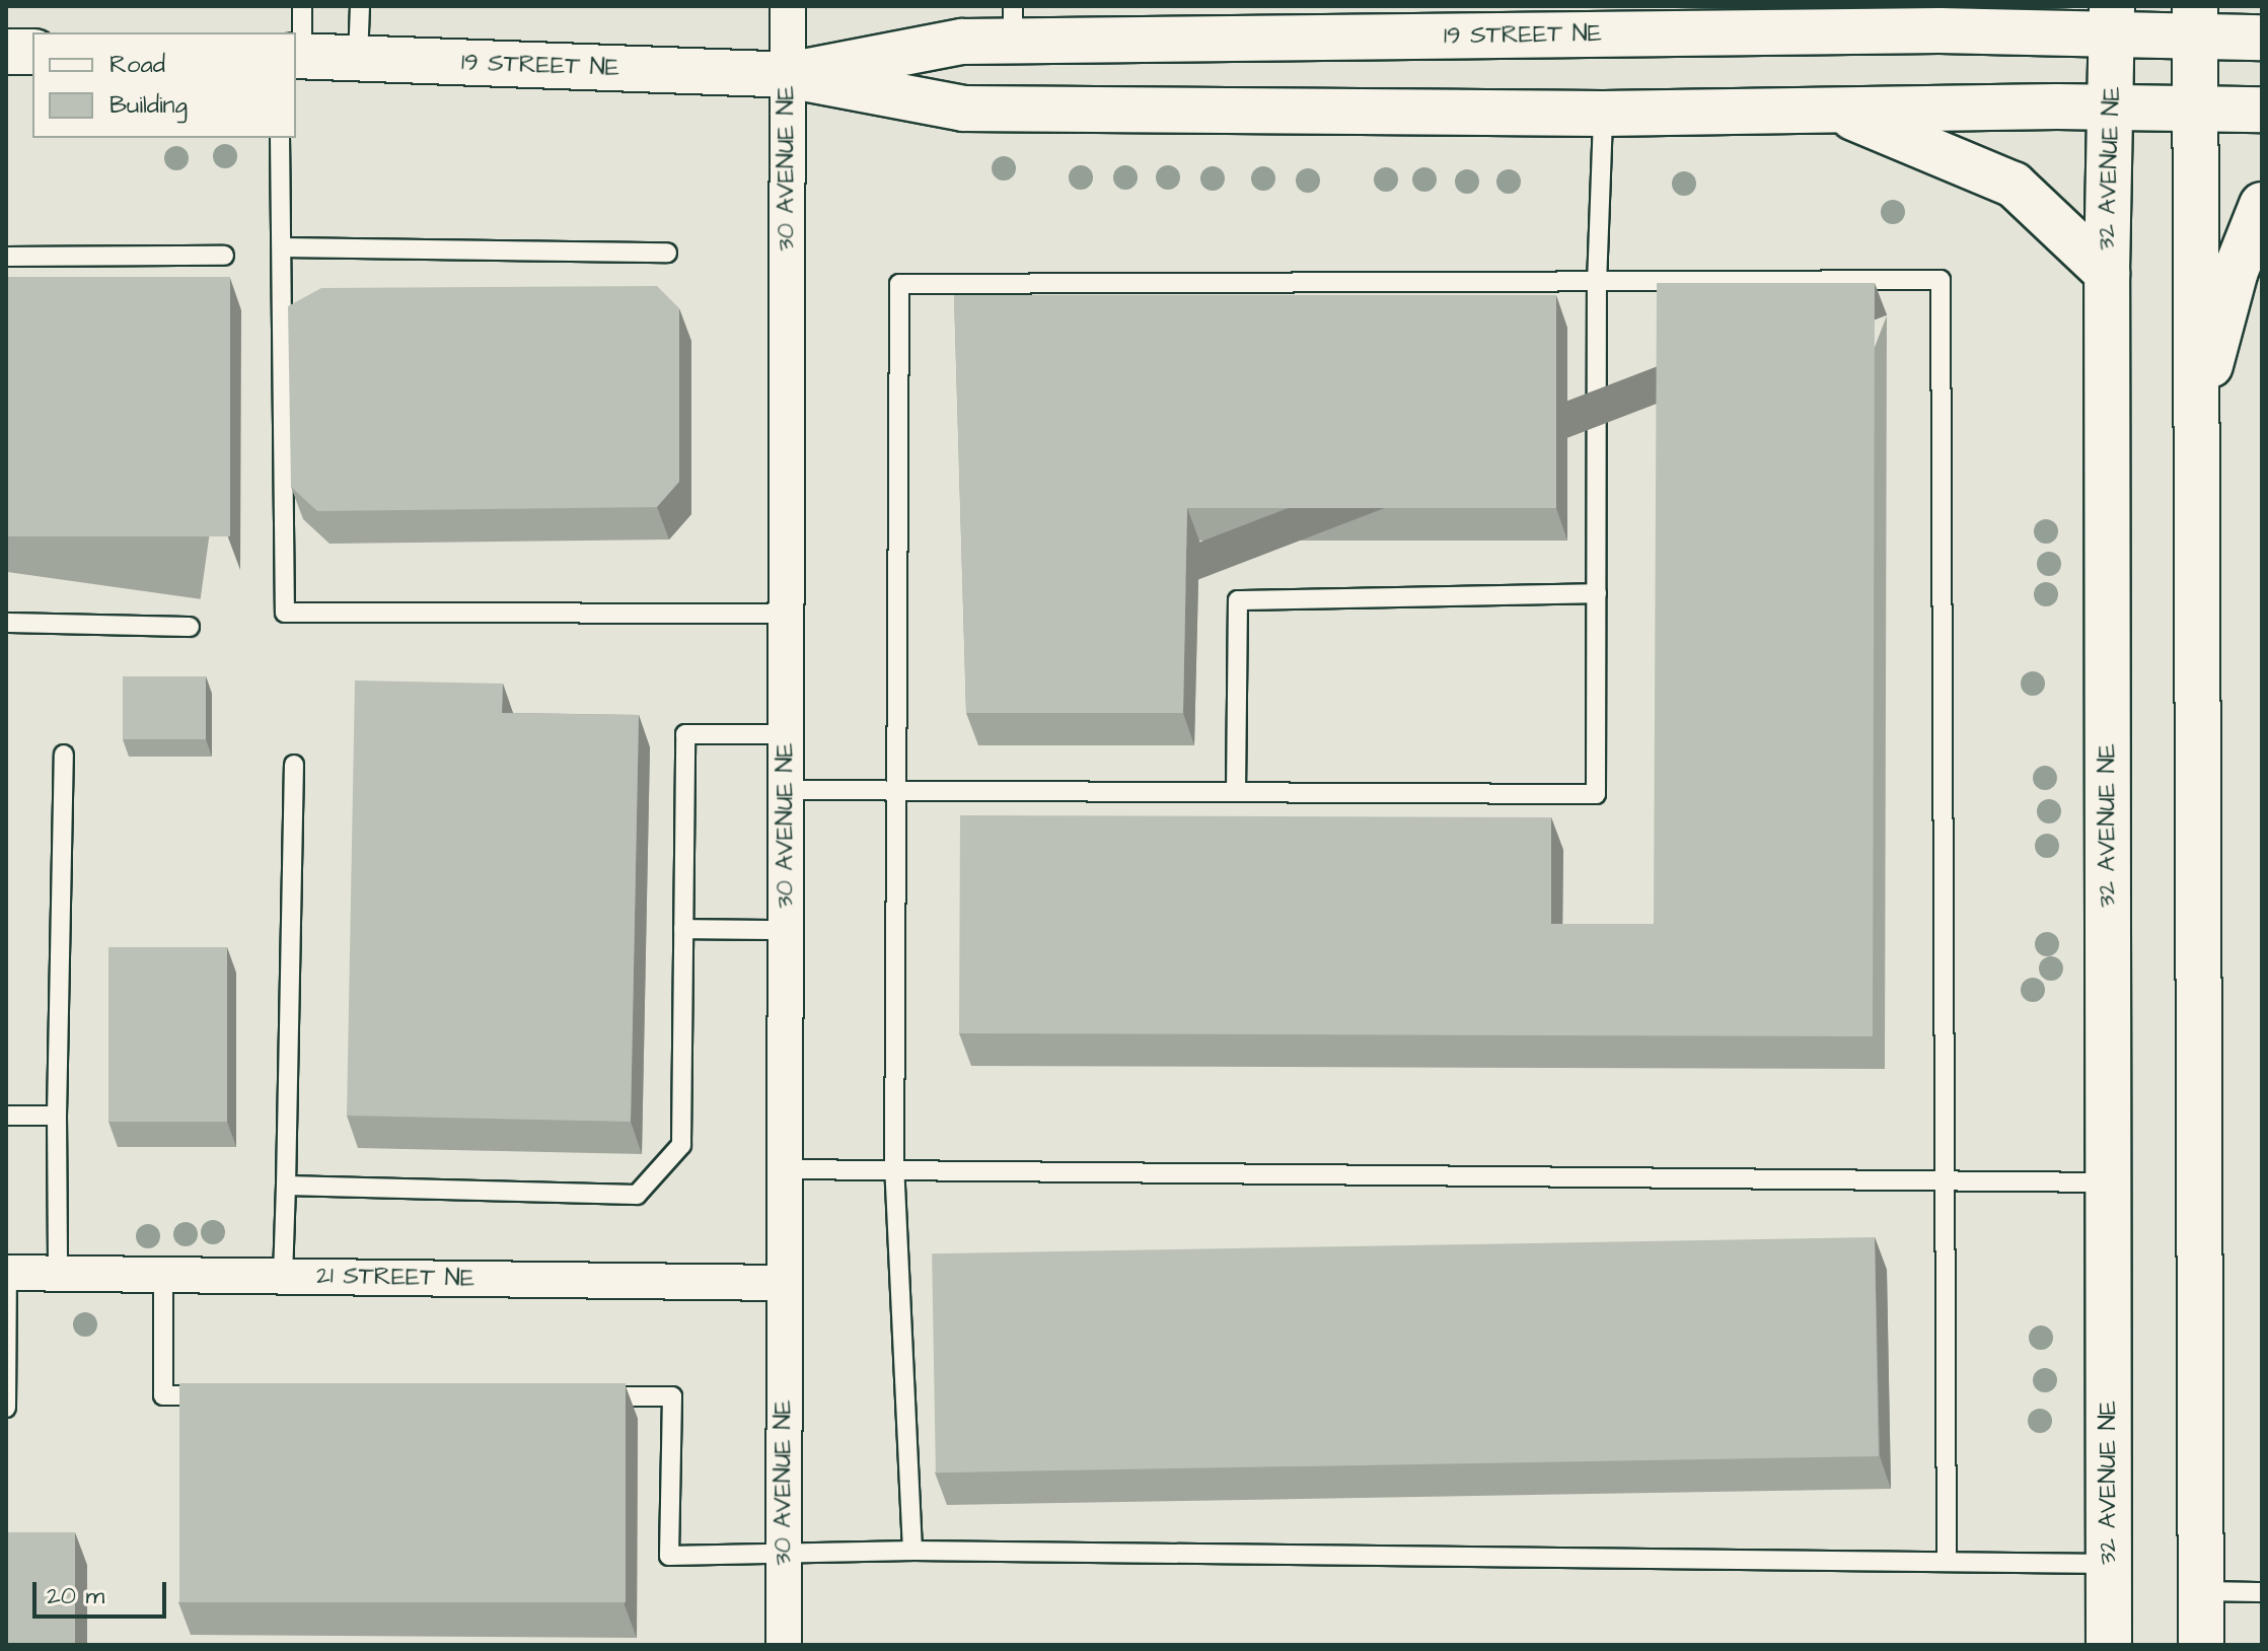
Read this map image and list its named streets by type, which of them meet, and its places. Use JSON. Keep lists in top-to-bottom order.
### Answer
{
  "streets": {
    "main road": ["19 STREET NE", "32 AVENUE NE"],
    "street": ["30 AVENUE NE", "21 STREET NE"]
  },
  "crossings": [
    ["19 STREET NE", "30 AVENUE NE"],
    ["19 STREET NE", "32 AVENUE NE"],
    ["30 AVENUE NE", "21 STREET NE"]
  ],
  "legend": ["Road", "Building"],
  "scale_bar": "20 m"
}
